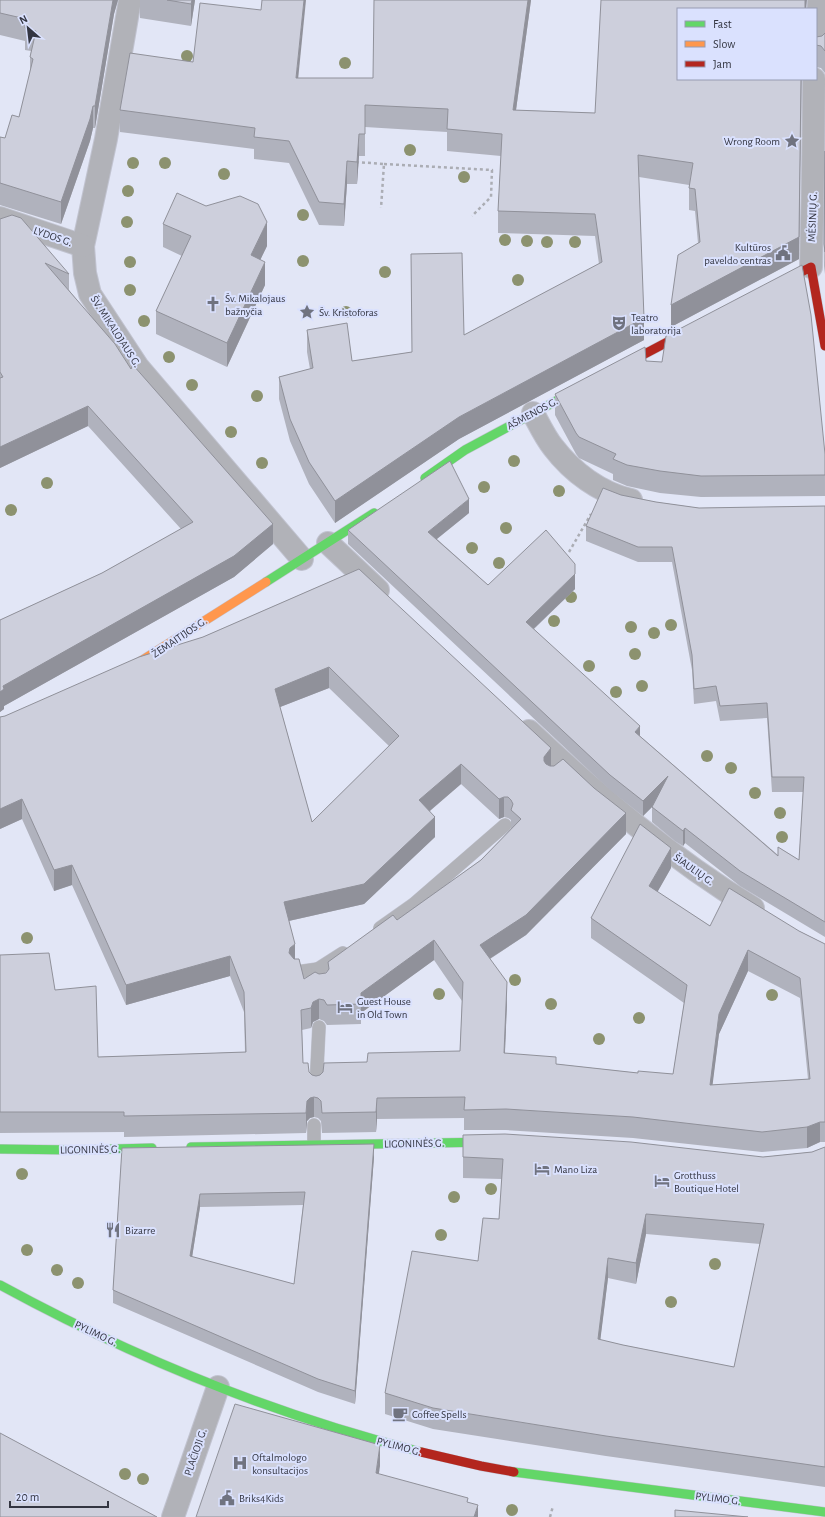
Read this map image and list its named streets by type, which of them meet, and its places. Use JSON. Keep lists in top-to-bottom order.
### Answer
{
  "streets": {
    "street": [
      "MĖSINIŲ G.",
      "LYDOS G.",
      "ŠV. MIKALOJAUS G.",
      "AŠMENOS G.",
      "ŽEMAITIJOS G.",
      "ŠIAULIŲ G.",
      "LIGONINĖS G.",
      "PYLIMO G.",
      "PLAČIOJI G."
    ]
  },
  "crossings": [
    ["LYDOS G.", "ŠV. MIKALOJAUS G."],
    ["ŠV. MIKALOJAUS G.", "ŽEMAITIJOS G."],
    ["PYLIMO G.", "PLAČIOJI G."]
  ],
  "places": {
    "place": ["Wrong Room", "Šv. Kristoforas"],
    "public building": ["Kultūros paveldo centras", "Briks4Kids"],
    "church": ["Šv. Mikalojaus bažnyčia"],
    "theatre": ["Teatro laboratorija"],
    "hotel": ["Guest House in Old Town", "Mano Liza", "Grotthuss Boutique Hotel"],
    "restaurant": ["Bizarre"],
    "cafe": ["Coffee Spells"],
    "hospital": ["Oftalmologo konsultacijos"]
  },
  "legend": ["Fast", "Slow", "Jam"],
  "scale_bar": "20 m",
  "north": "top left"
}
